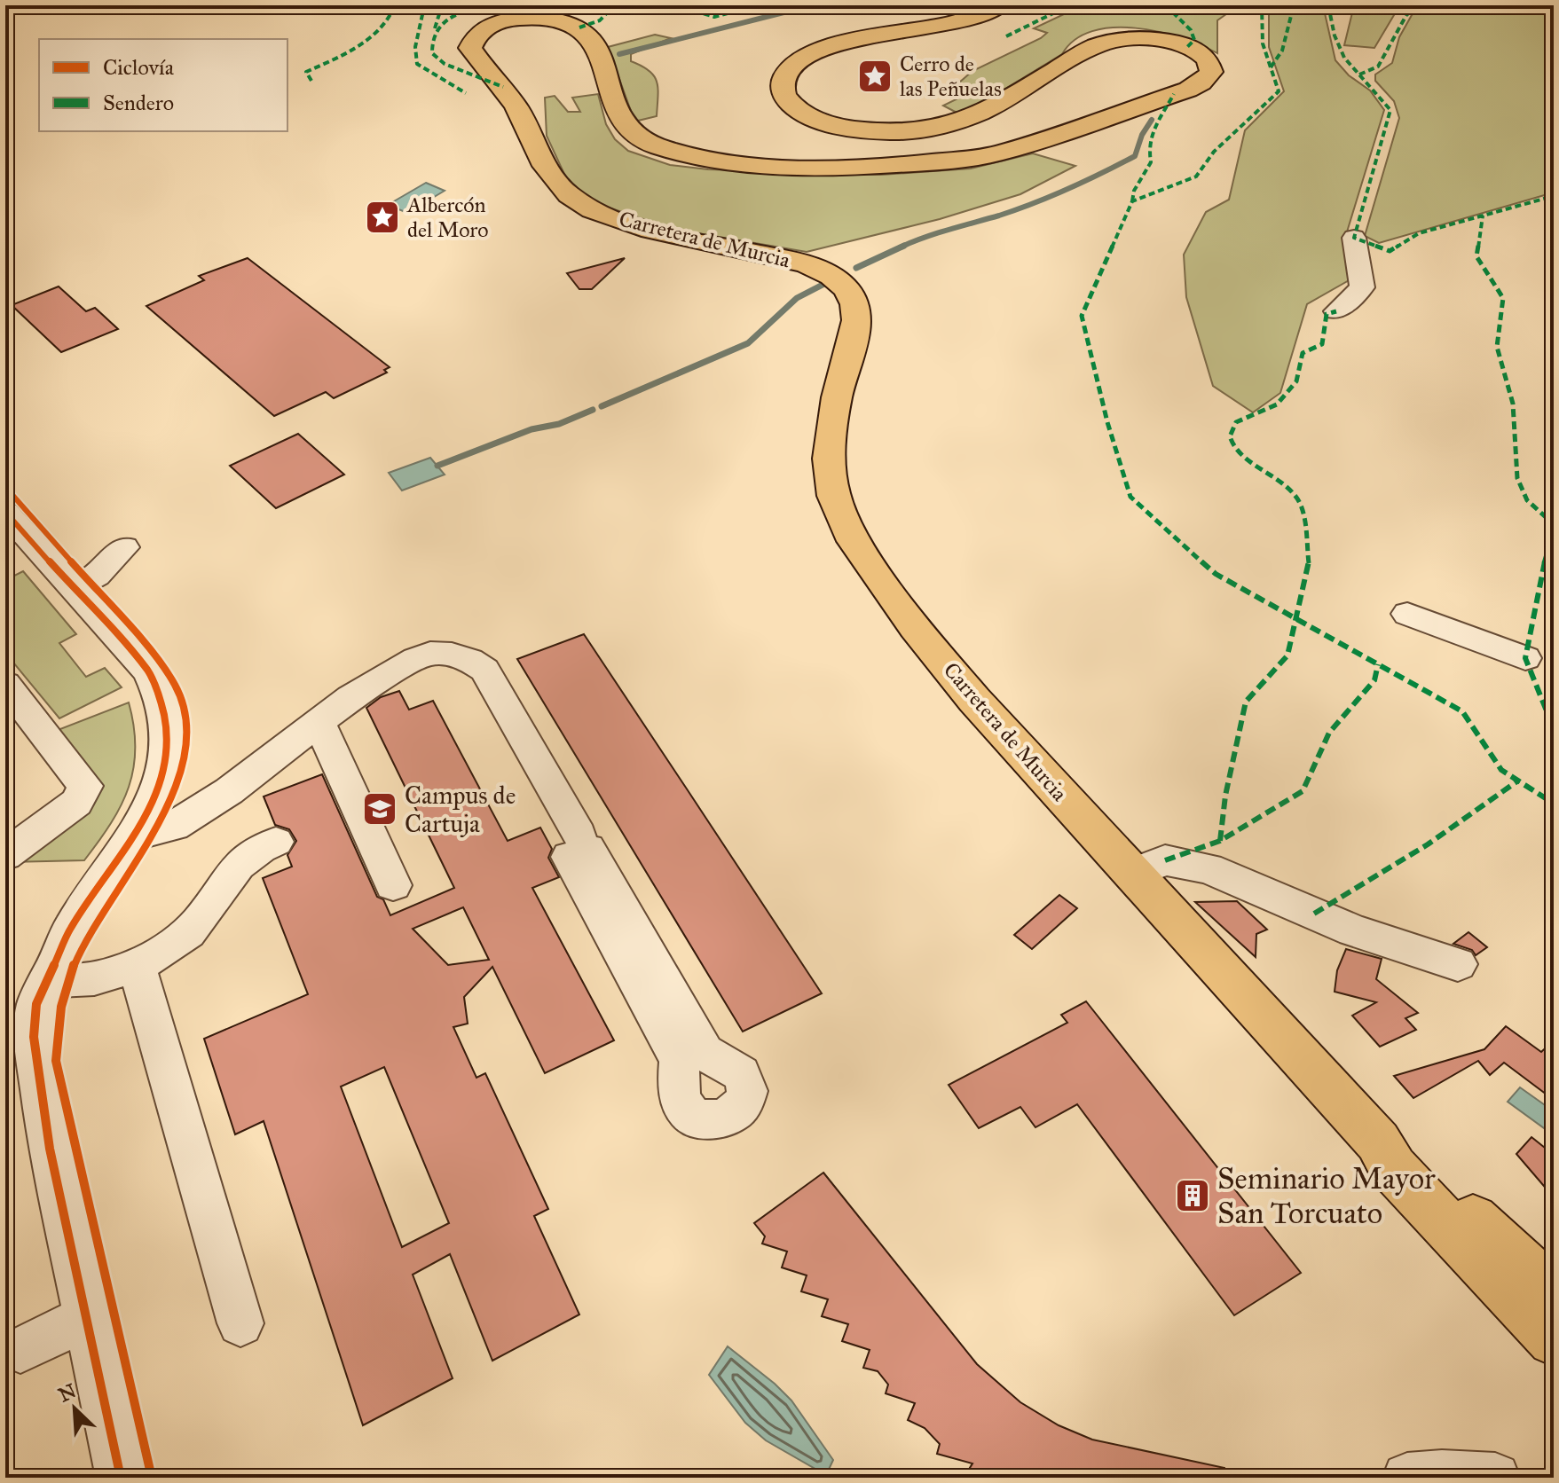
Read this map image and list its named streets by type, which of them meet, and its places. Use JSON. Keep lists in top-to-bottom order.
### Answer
{
  "streets": {
    "main road": ["Carretera de Murcia"]
  },
  "places": {
    "place": ["Cerro de las Peñuelas", "Albercón del Moro"],
    "school or university": ["Campus de Cartuja"],
    "building": ["Seminario Mayor San Torcuato"]
  },
  "legend": ["Ciclovía", "Sendero"],
  "north": "top left"
}
